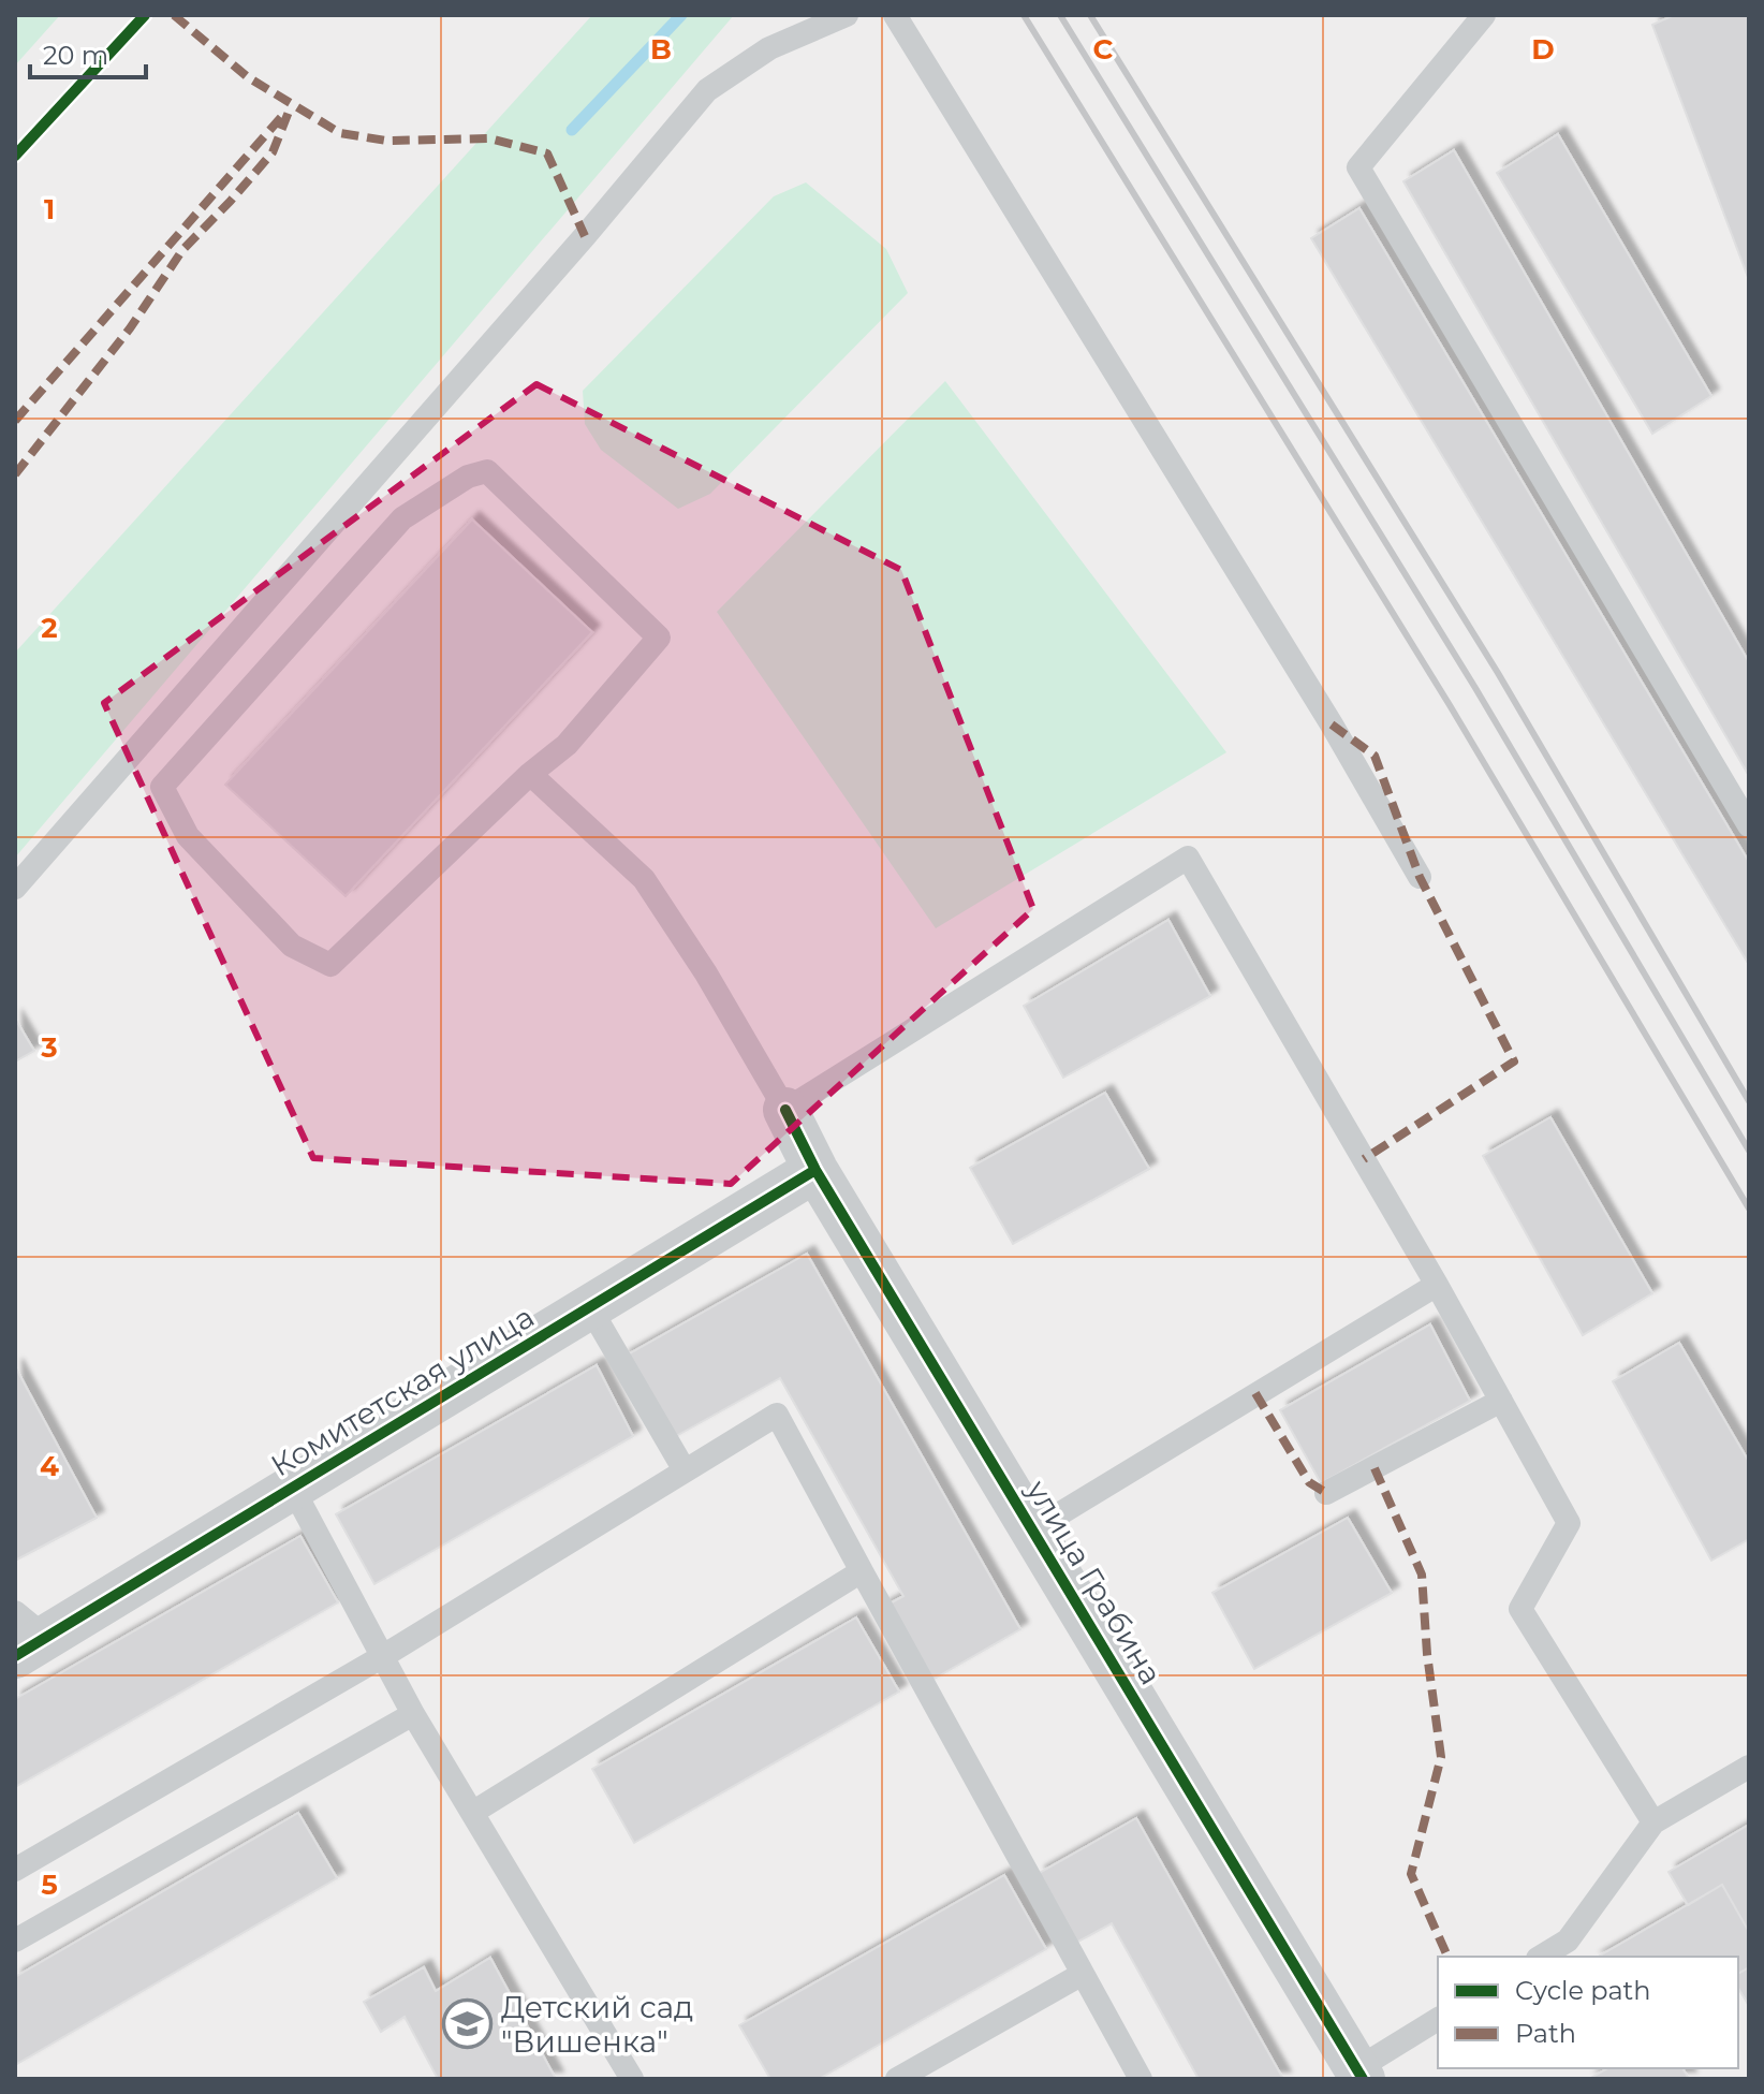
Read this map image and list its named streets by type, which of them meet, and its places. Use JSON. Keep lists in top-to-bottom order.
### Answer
{
  "streets": {
    "street": ["Комитетская улица", "улица Грабина"]
  },
  "crossings": [
    ["Комитетская улица", "улица Грабина"]
  ],
  "places": {
    "school or university": ["Детский сад \"Вишенка\""]
  },
  "legend": ["Cycle path", "Path"],
  "scale_bar": "20 m",
  "grid": {
    "columns": ["B", "C", "D"],
    "rows": [
      "1",
      "2",
      "3",
      "4",
      "5"
    ]
  }
}
